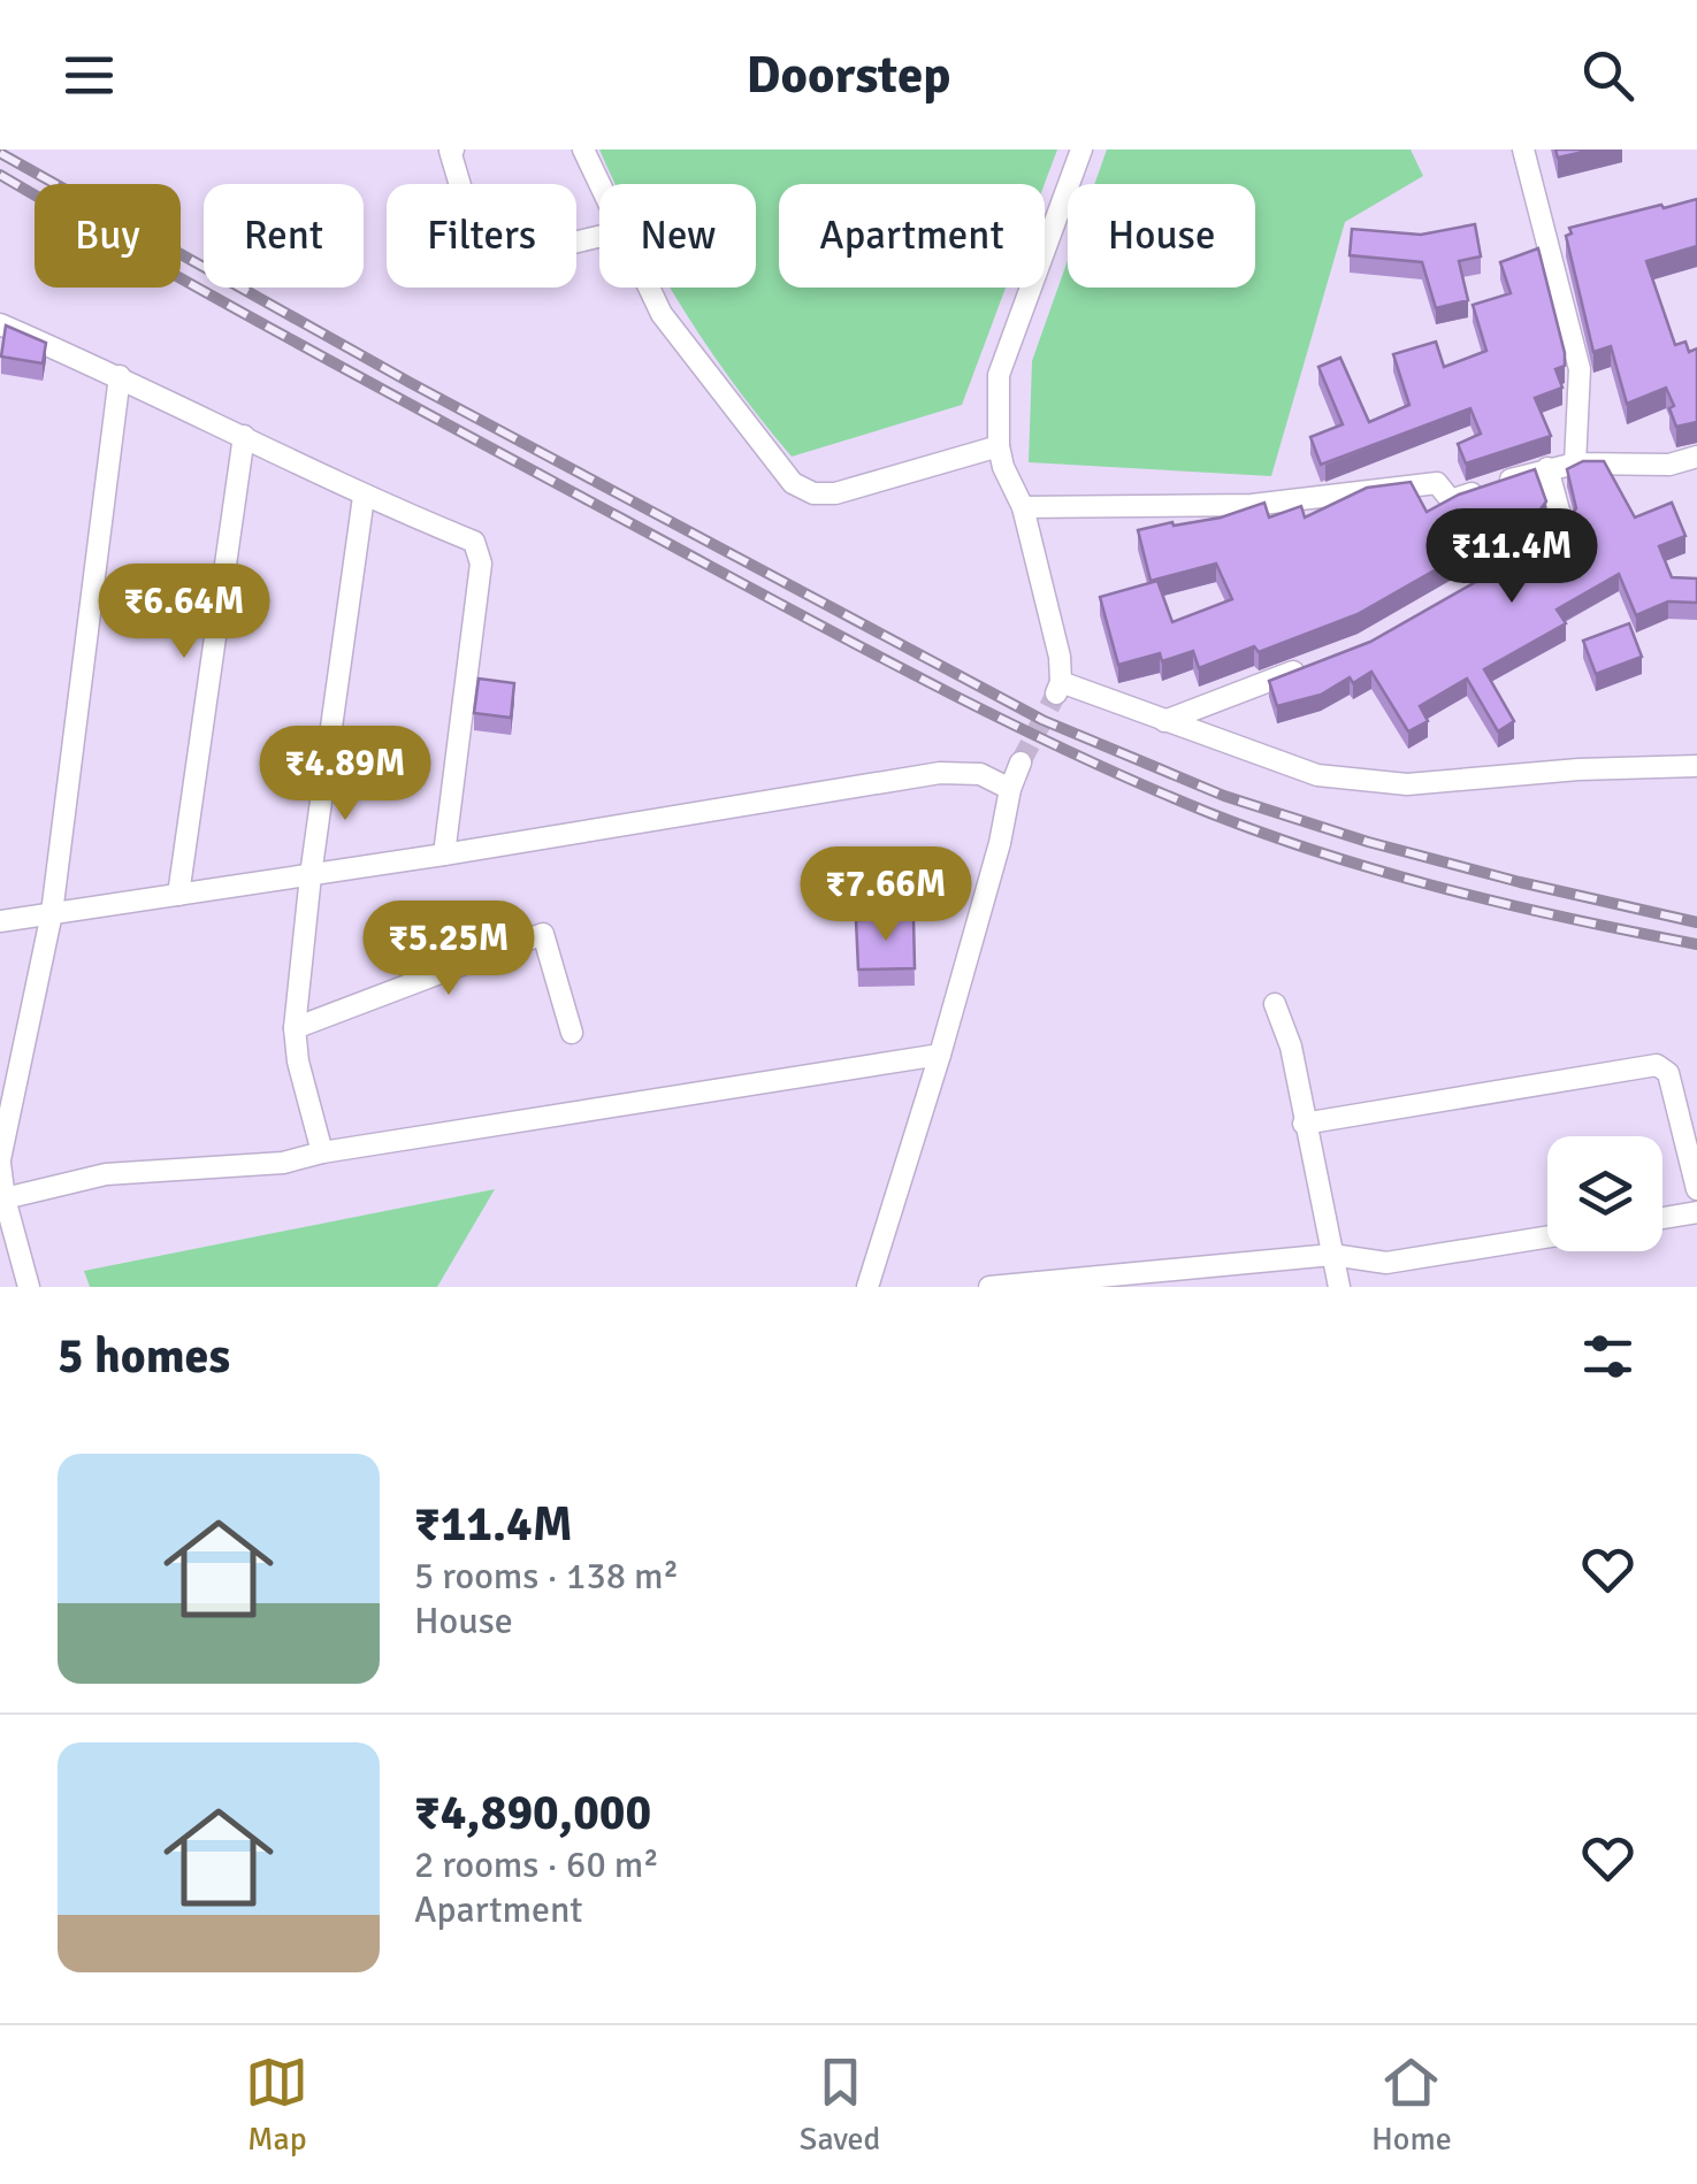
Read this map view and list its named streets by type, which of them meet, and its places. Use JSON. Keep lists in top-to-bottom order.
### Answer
{
  "page": {
    "header": "Doorstep",
    "chip": [
      "Buy",
      "Rent",
      "Filters",
      "New",
      "Apartment",
      "House"
    ],
    "price": [
      "₹11.4M",
      "₹6.64M",
      "₹4.89M",
      "₹7.66M",
      "₹5.25M"
    ],
    "heading": "5 homes",
    "list": [
      {
        "name": "₹11.4M",
        "note": "5 rooms · 138 m² · House"
      },
      {
        "name": "₹4,890,000",
        "note": "2 rooms · 60 m² · Apartment"
      }
    ],
    "tabs": ["Map", "Saved", "Home"]
  }
}
